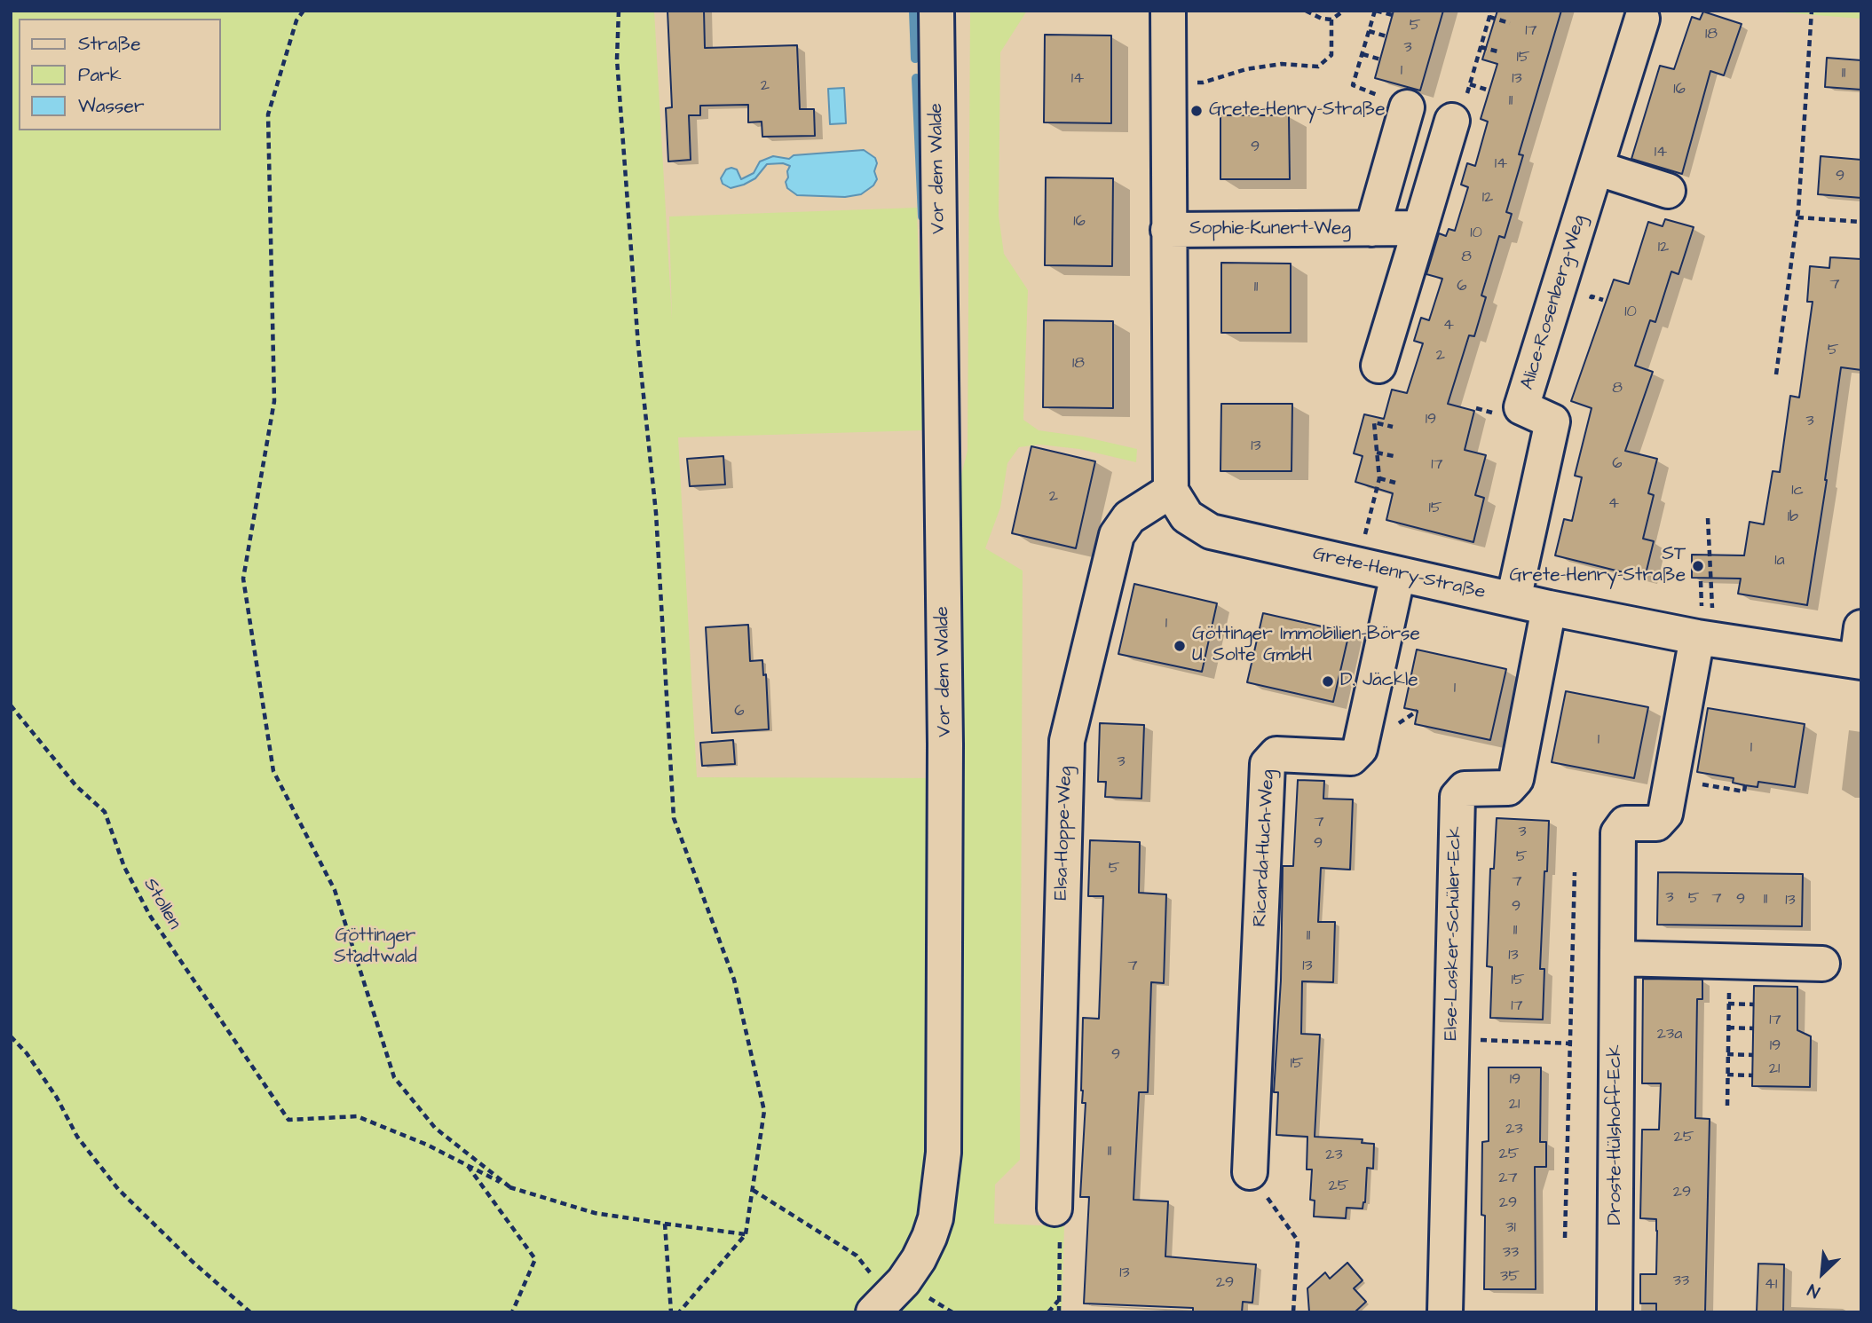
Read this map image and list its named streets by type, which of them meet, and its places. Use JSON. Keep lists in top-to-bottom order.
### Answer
{
  "streets": {
    "street": [
      "Vor dem Walde",
      "Sophie-Kunert-Weg",
      "Alice-Rosenberg-Weg",
      "Grete-Henry-Straße",
      "Elsa-Hoppe-Weg",
      "Ricarda-Huch-Weg",
      "Else-Lasker-Schüler-Eck",
      "Droste-Hülshoff-Eck"
    ],
    "path": ["Stollen"]
  },
  "crossings": [
    ["Alice-Rosenberg-Weg", "Grete-Henry-Straße"],
    ["Grete-Henry-Straße", "Elsa-Hoppe-Weg"],
    ["Grete-Henry-Straße", "Ricarda-Huch-Weg"],
    ["Grete-Henry-Straße", "Else-Lasker-Schüler-Eck"],
    ["Grete-Henry-Straße", "Droste-Hülshoff-Eck"]
  ],
  "parks": ["Göttinger Stadtwald"],
  "places": [
    "Grete-Henry-Straße",
    "ST Grete-Henry-Straße",
    "Göttinger Immobilien-Börse U. Solte GmbH",
    "D. Jäckle"
  ],
  "house_numbers": [
    "5",
    "17",
    "18",
    "3",
    "15",
    "1",
    "11",
    "14",
    "13",
    "2",
    "16",
    "11",
    "9",
    "14",
    "14",
    "9",
    "12",
    "16",
    "10",
    "12",
    "8",
    "7",
    "6",
    "11",
    "10",
    "4",
    "5",
    "2",
    "18",
    "8",
    "19",
    "3",
    "13",
    "6",
    "17",
    "1c",
    "2",
    "4",
    "15",
    "1b",
    "1a",
    "1",
    "1",
    "6",
    "1",
    "1",
    "3",
    "7",
    "3",
    "9",
    "5",
    "5",
    "7",
    "3",
    "5",
    "7",
    "9",
    "11",
    "13",
    "9",
    "11",
    "11",
    "13",
    "7",
    "13",
    "15",
    "17",
    "17",
    "23a",
    "19",
    "9",
    "15",
    "21",
    "19",
    "21",
    "23",
    "25",
    "11",
    "25",
    "23",
    "27",
    "25",
    "29",
    "29",
    "31",
    "33",
    "13",
    "35",
    "33",
    "29",
    "41"
  ],
  "legend": ["Straße", "Park", "Wasser"],
  "north": "bottom left"
}
